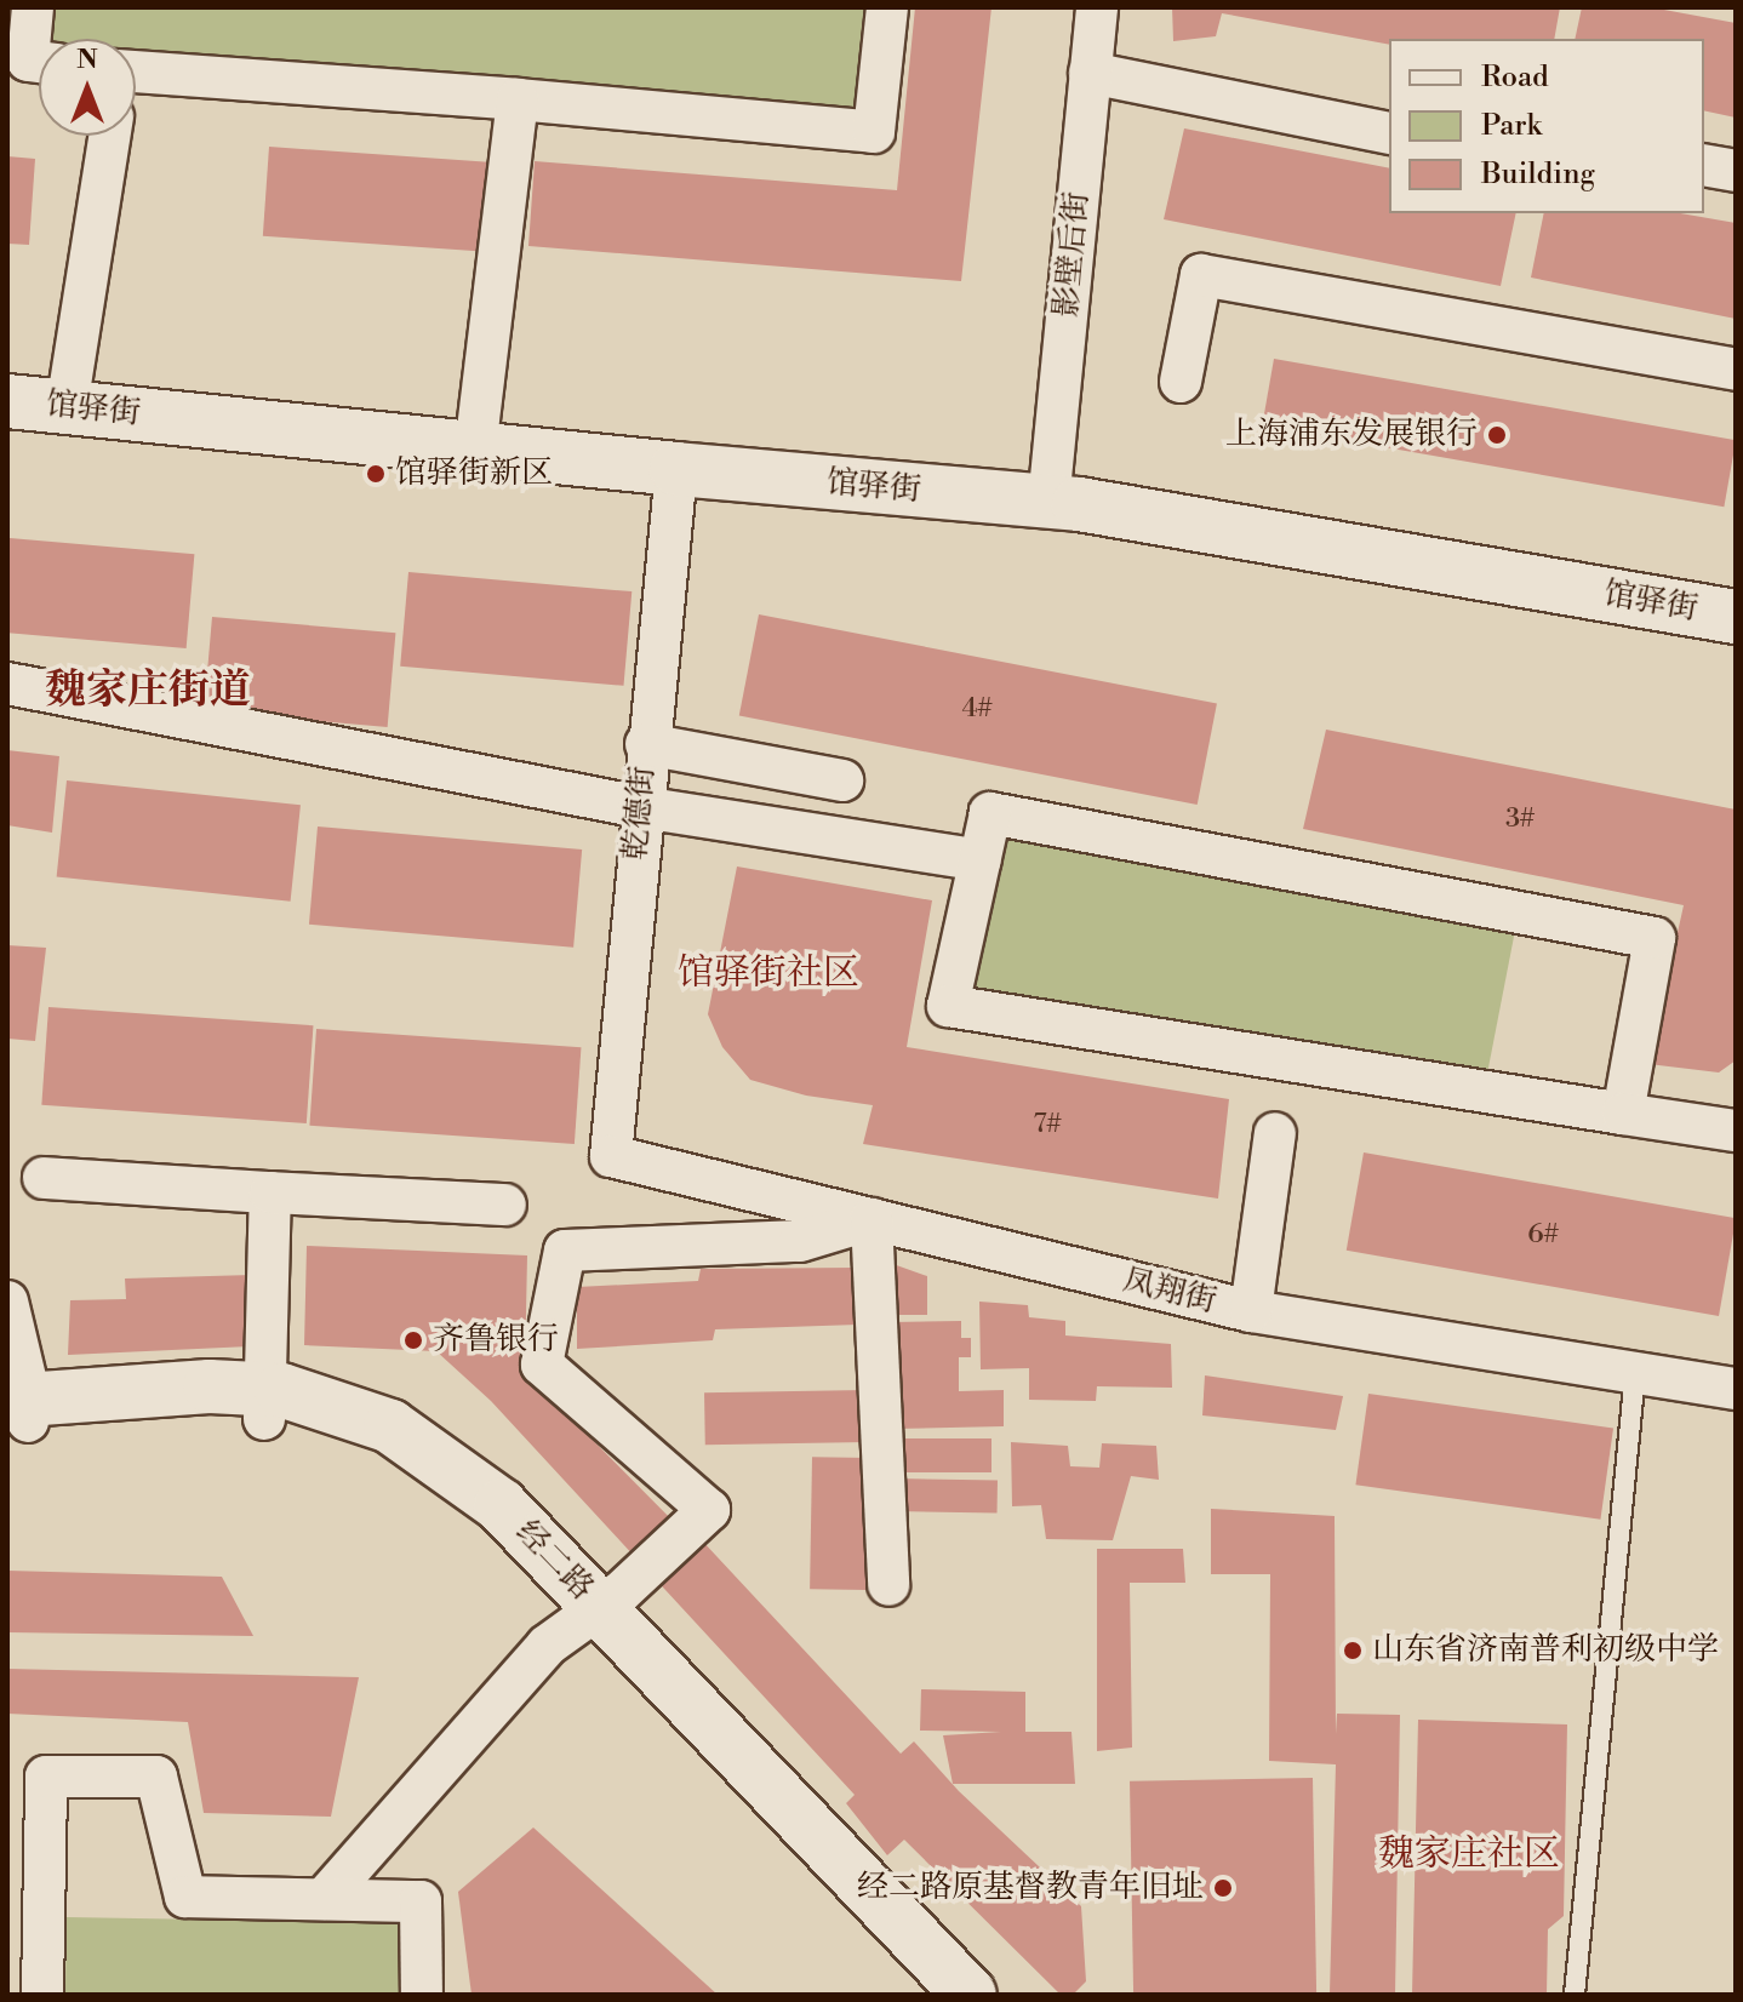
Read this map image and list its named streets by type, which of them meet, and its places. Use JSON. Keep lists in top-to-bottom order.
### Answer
{
  "streets": {
    "main road": ["馆驿街", "经二路"],
    "street": ["影壁后街", "乾德街", "凤翔街"]
  },
  "crossings": [
    ["影壁后街", "馆驿街"],
    ["馆驿街", "乾德街"],
    ["乾德街", "凤翔街"]
  ],
  "districts": ["魏家庄街道", "馆驿街社区", "魏家庄社区"],
  "places": [
    "上海浦东发展银行",
    "馆驿街新区",
    "齐鲁银行",
    "山东省济南普利初级中学",
    "经二路原基督教青年旧址"
  ],
  "house_numbers": [
    "4#",
    "3#",
    "7#",
    "6#"
  ],
  "legend": ["Road", "Park", "Building"],
  "north": "top"
}
